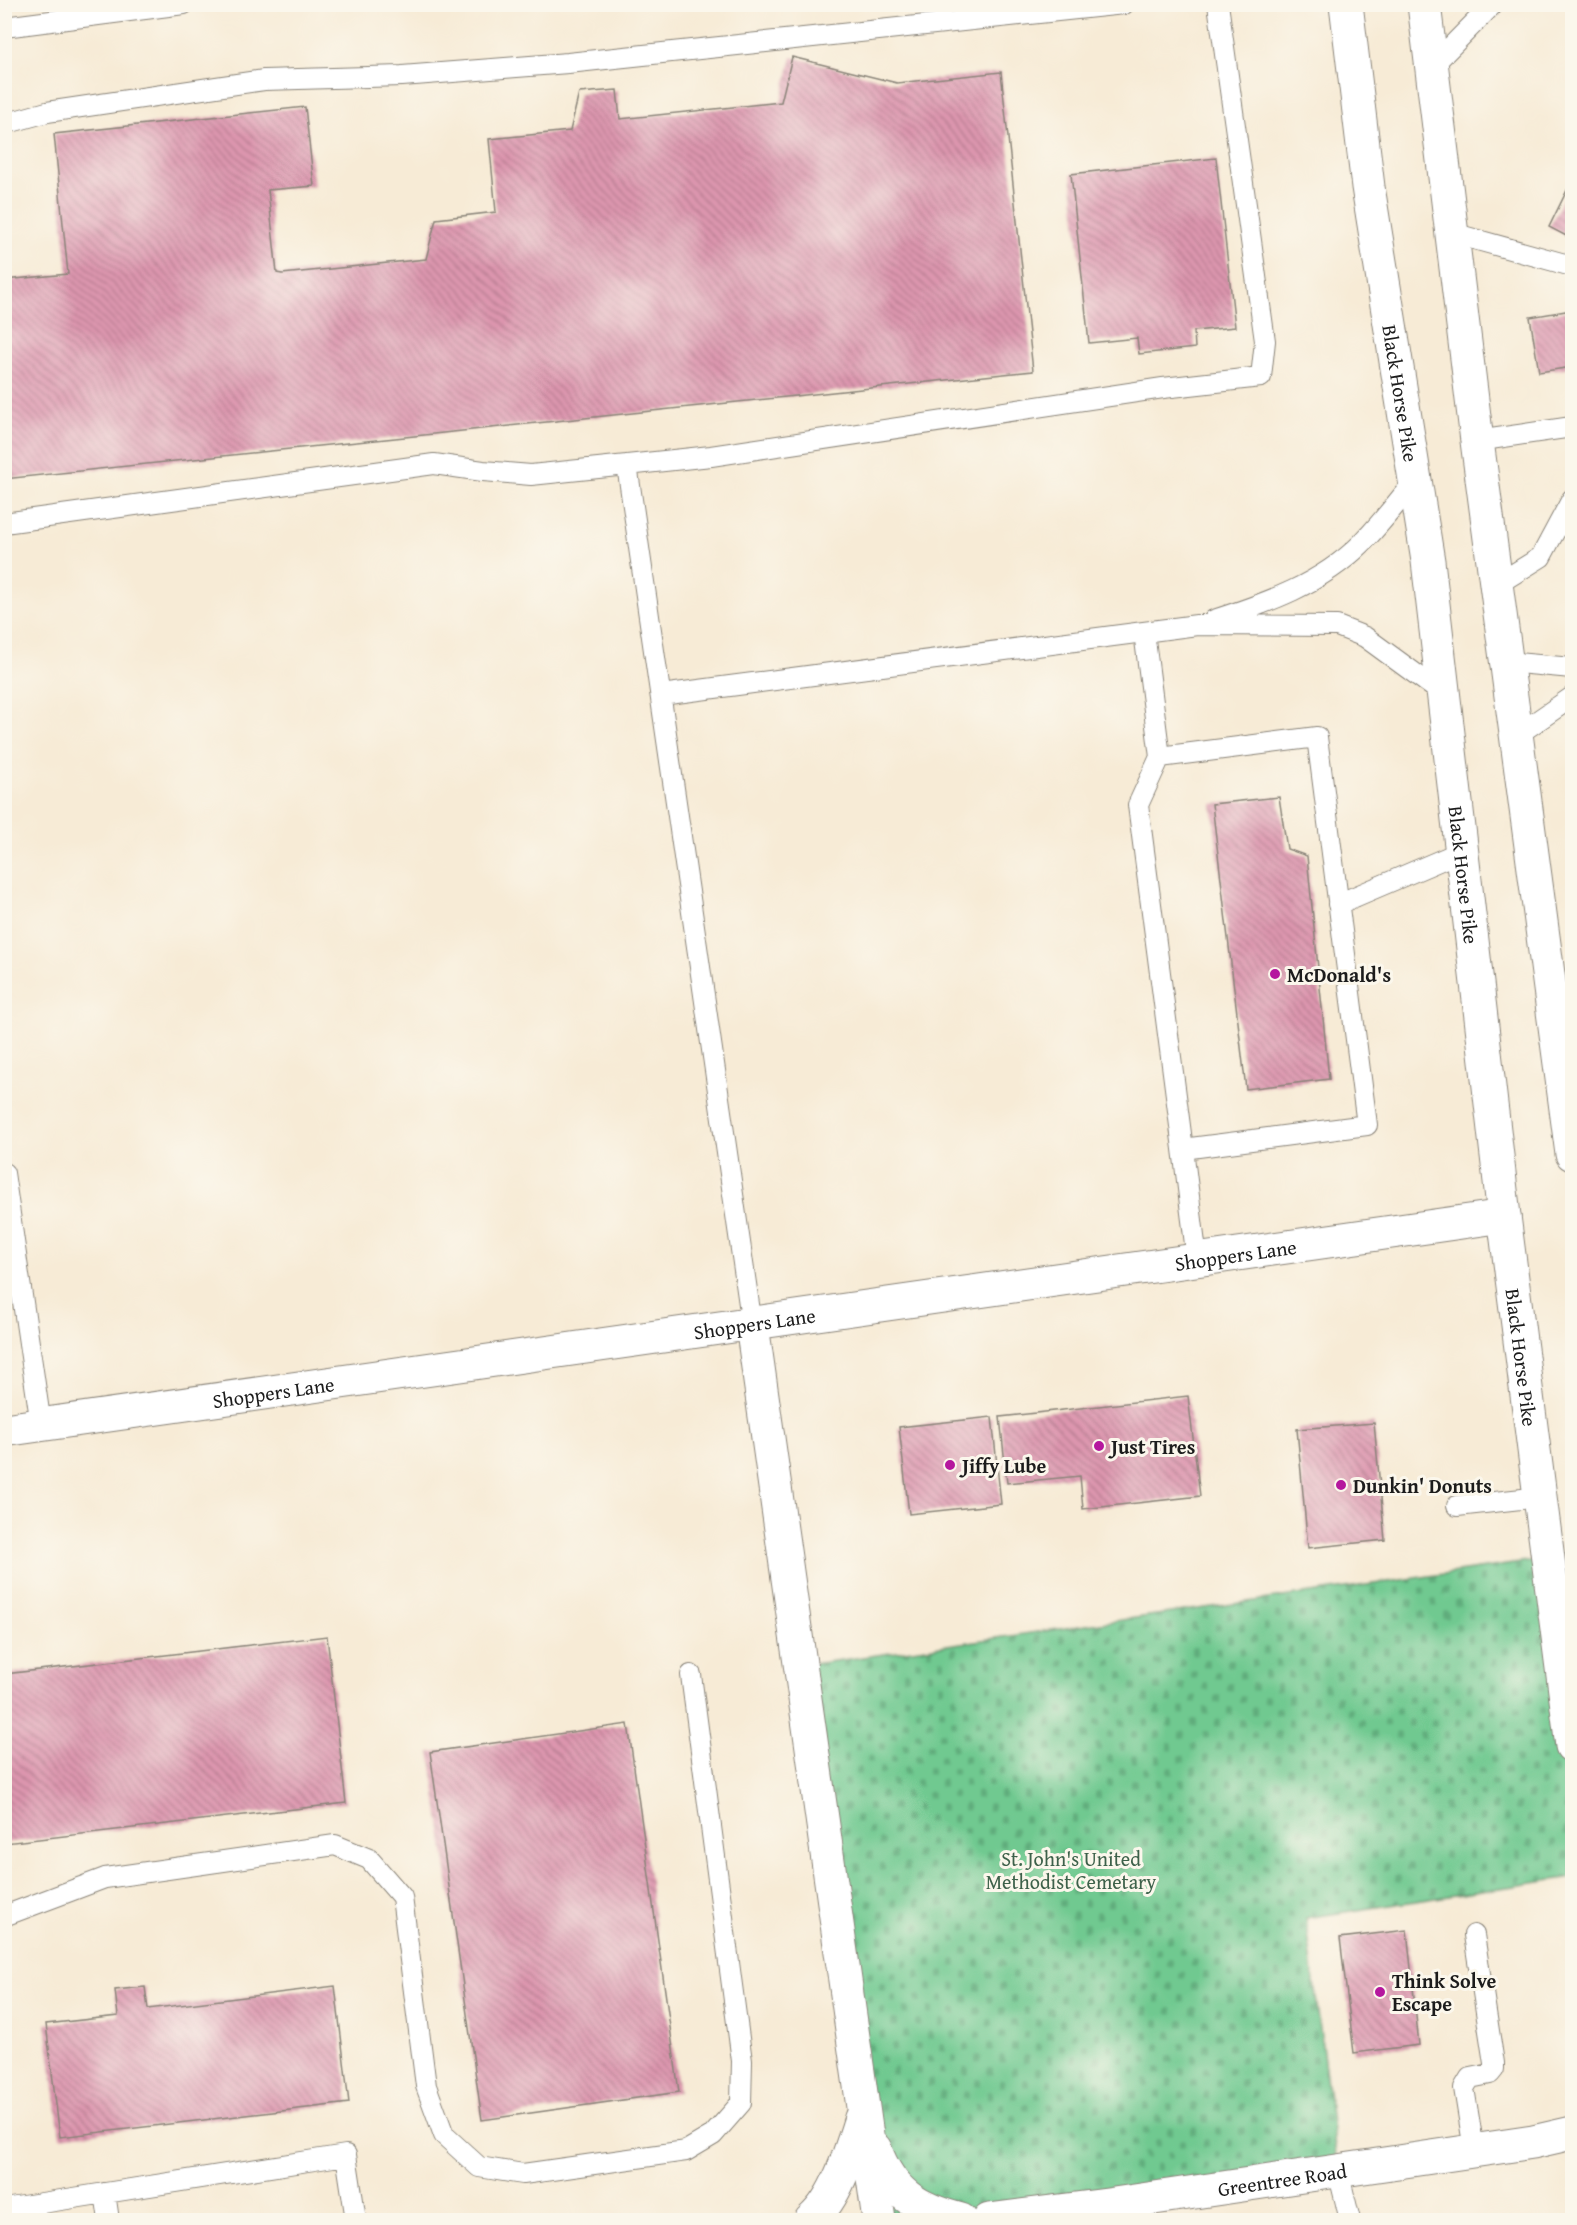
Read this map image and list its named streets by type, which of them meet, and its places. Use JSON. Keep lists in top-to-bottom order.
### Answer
{
  "streets": {
    "main road": ["Black Horse Pike", "Shoppers Lane", "Greentree Road"]
  },
  "crossings": [
    ["Black Horse Pike", "Shoppers Lane"]
  ],
  "parks": ["St. John's United Methodist Cemetary"],
  "places": [
    "McDonald's",
    "Just Tires",
    "Jiffy Lube",
    "Dunkin' Donuts",
    "Think Solve Escape"
  ]
}
